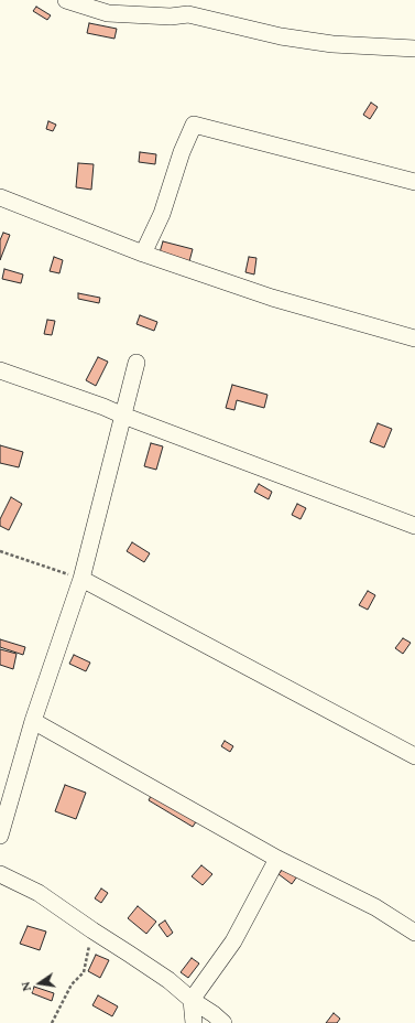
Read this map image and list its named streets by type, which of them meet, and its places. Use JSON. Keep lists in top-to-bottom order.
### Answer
{
  "north": "left"
}
